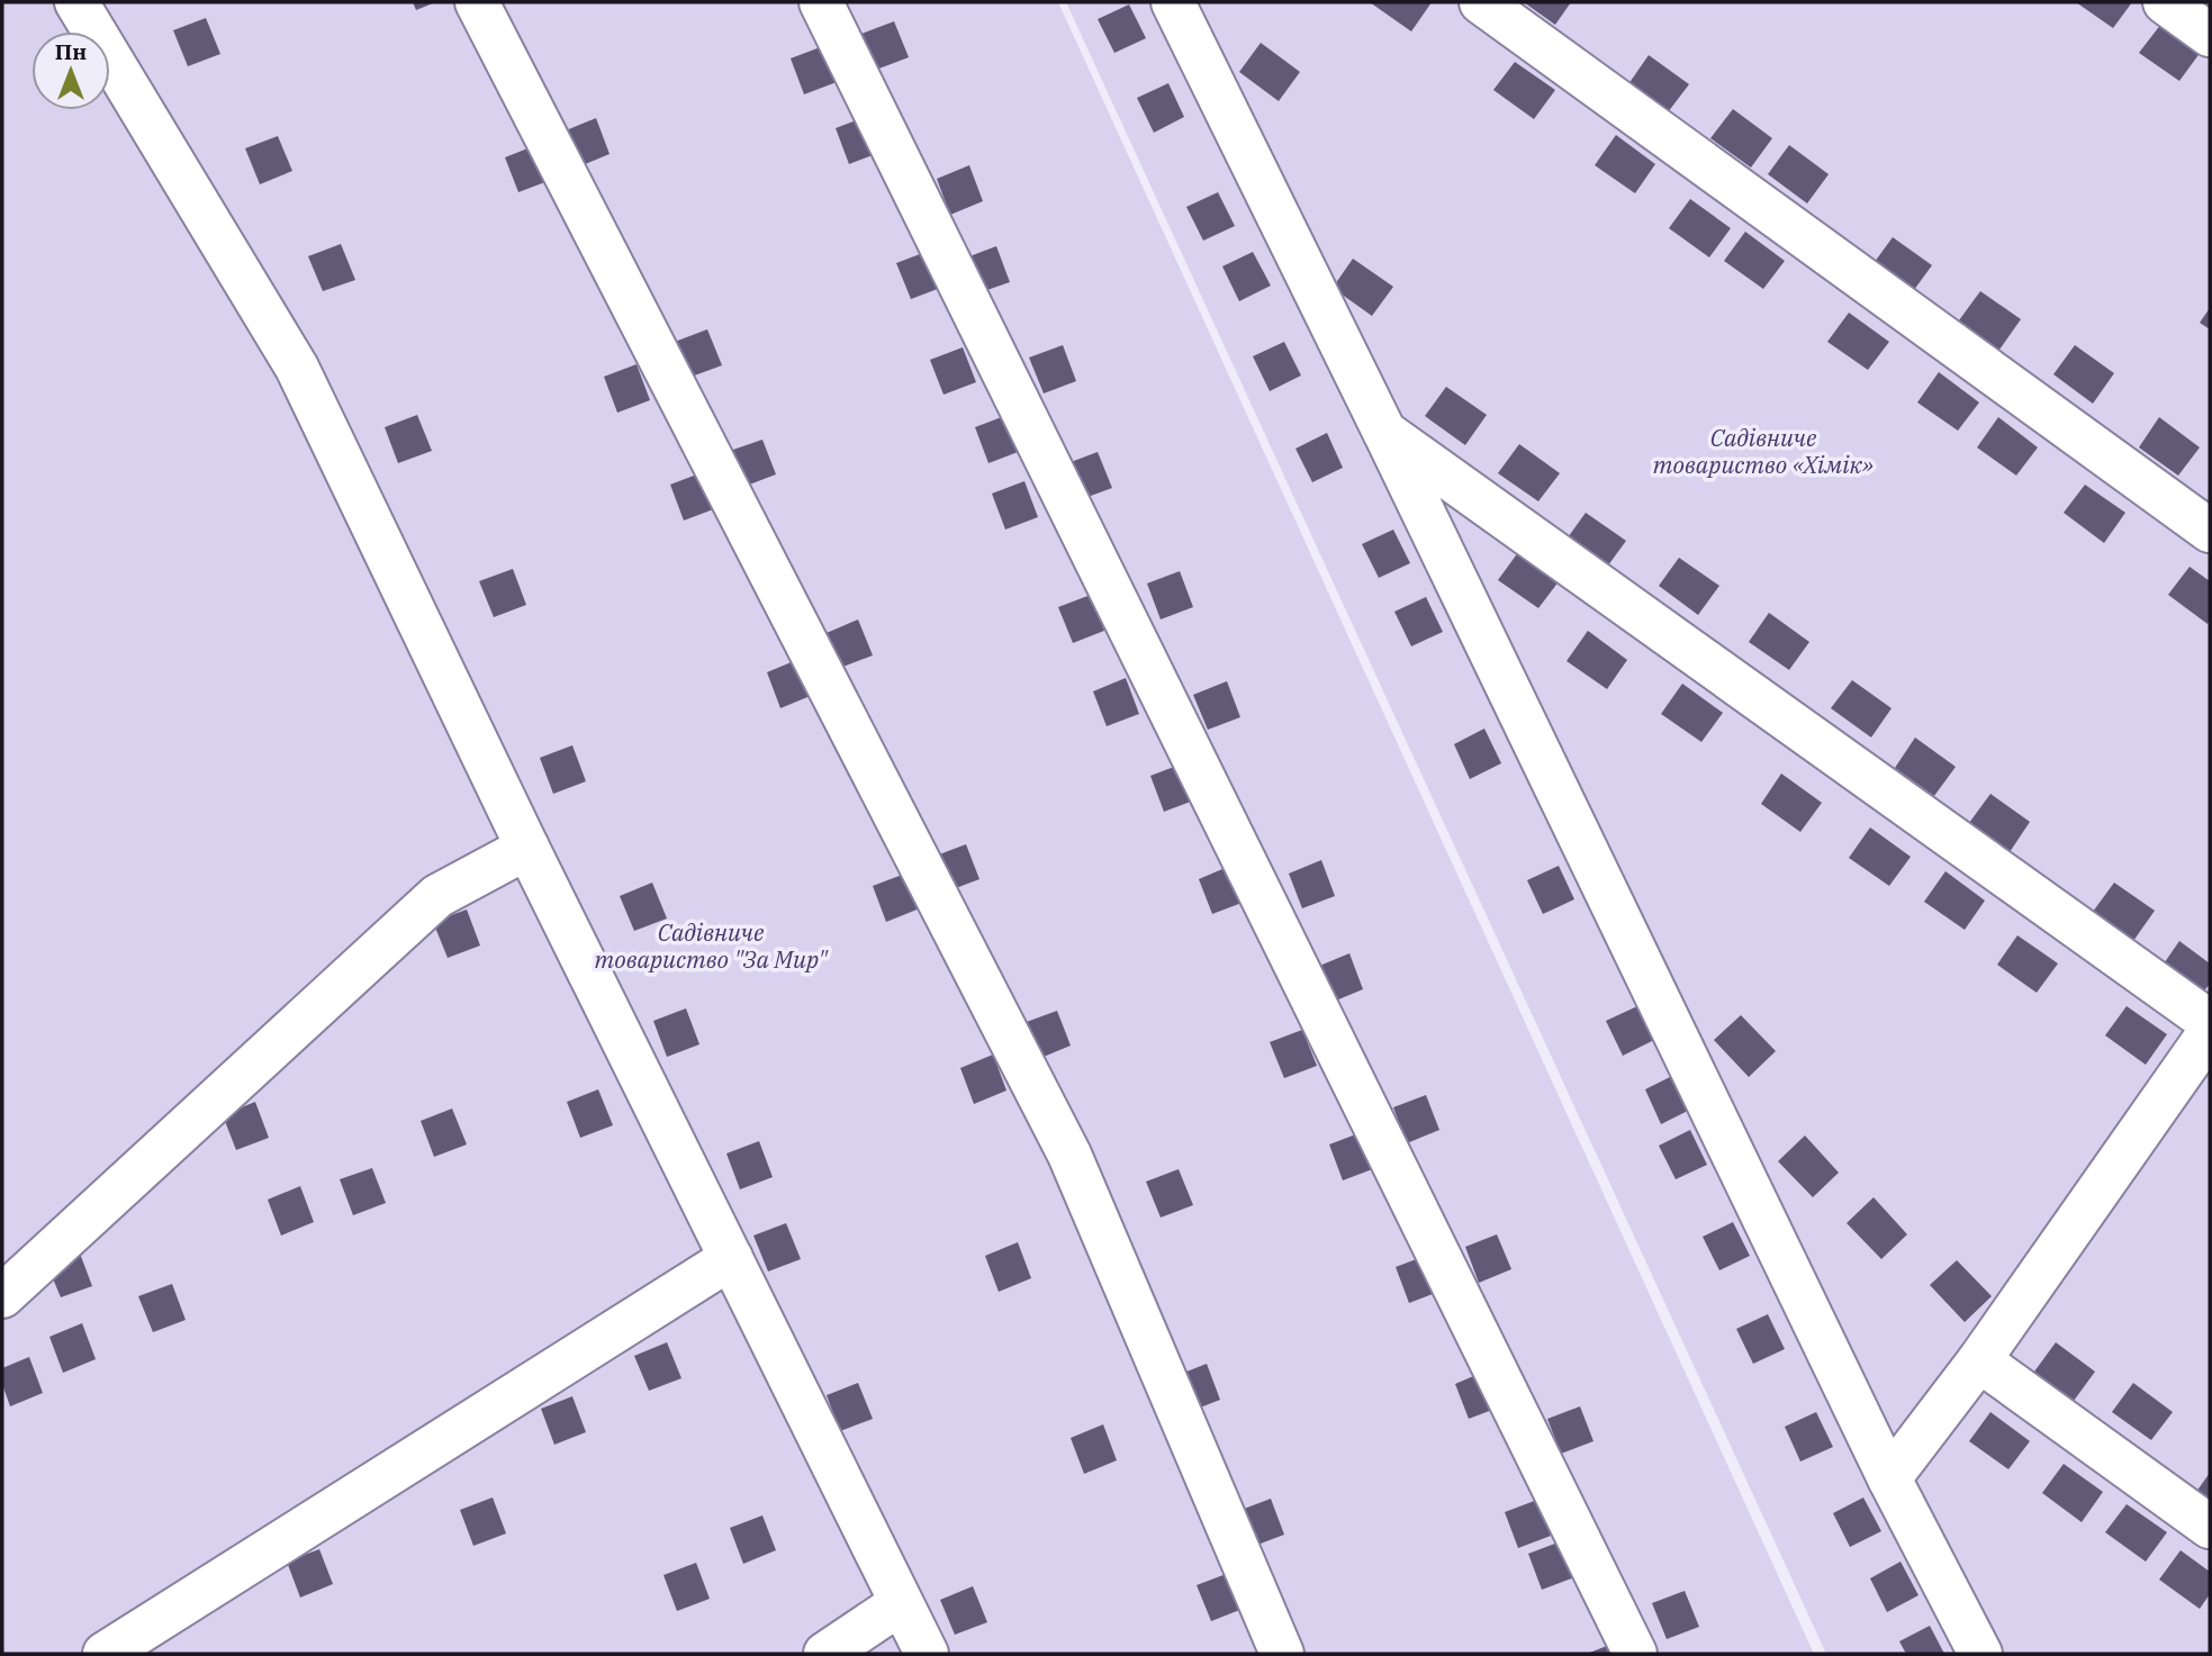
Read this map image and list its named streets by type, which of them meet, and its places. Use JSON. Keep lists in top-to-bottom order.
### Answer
{
  "parks": ["Садівниче товариство «Хімік»", "Садівниче товариство \"За Мир\""],
  "north": "top"
}
